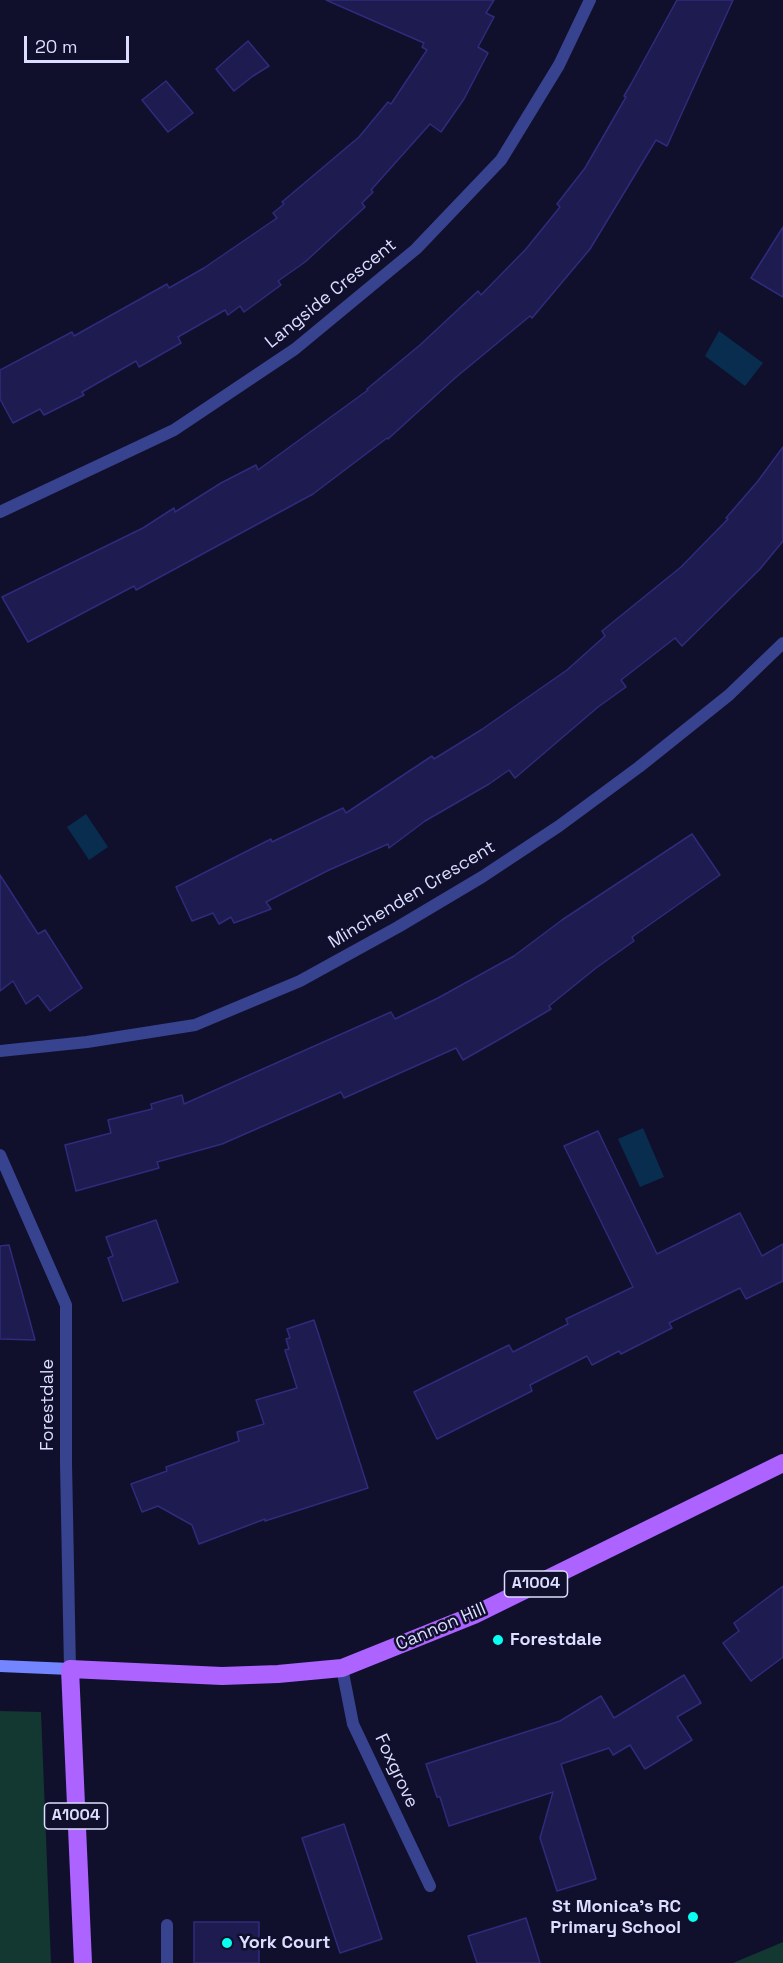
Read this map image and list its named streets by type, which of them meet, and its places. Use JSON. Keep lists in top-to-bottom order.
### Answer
{
  "streets": {
    "main road": ["A1004", "Cannon Hill"],
    "street": [
      "Langside Crescent",
      "Minchenden Crescent",
      "Forestdale",
      "Foxgrove"
    ]
  },
  "crossings": [
    ["Forestdale", "A1004"],
    ["Forestdale", "Cannon Hill"],
    ["A1004", "Cannon Hill"],
    ["Cannon Hill", "Foxgrove"]
  ],
  "places": ["Forestdale", "St Monica's RC Primary School", "York Court"],
  "scale_bar": "20 m"
}
